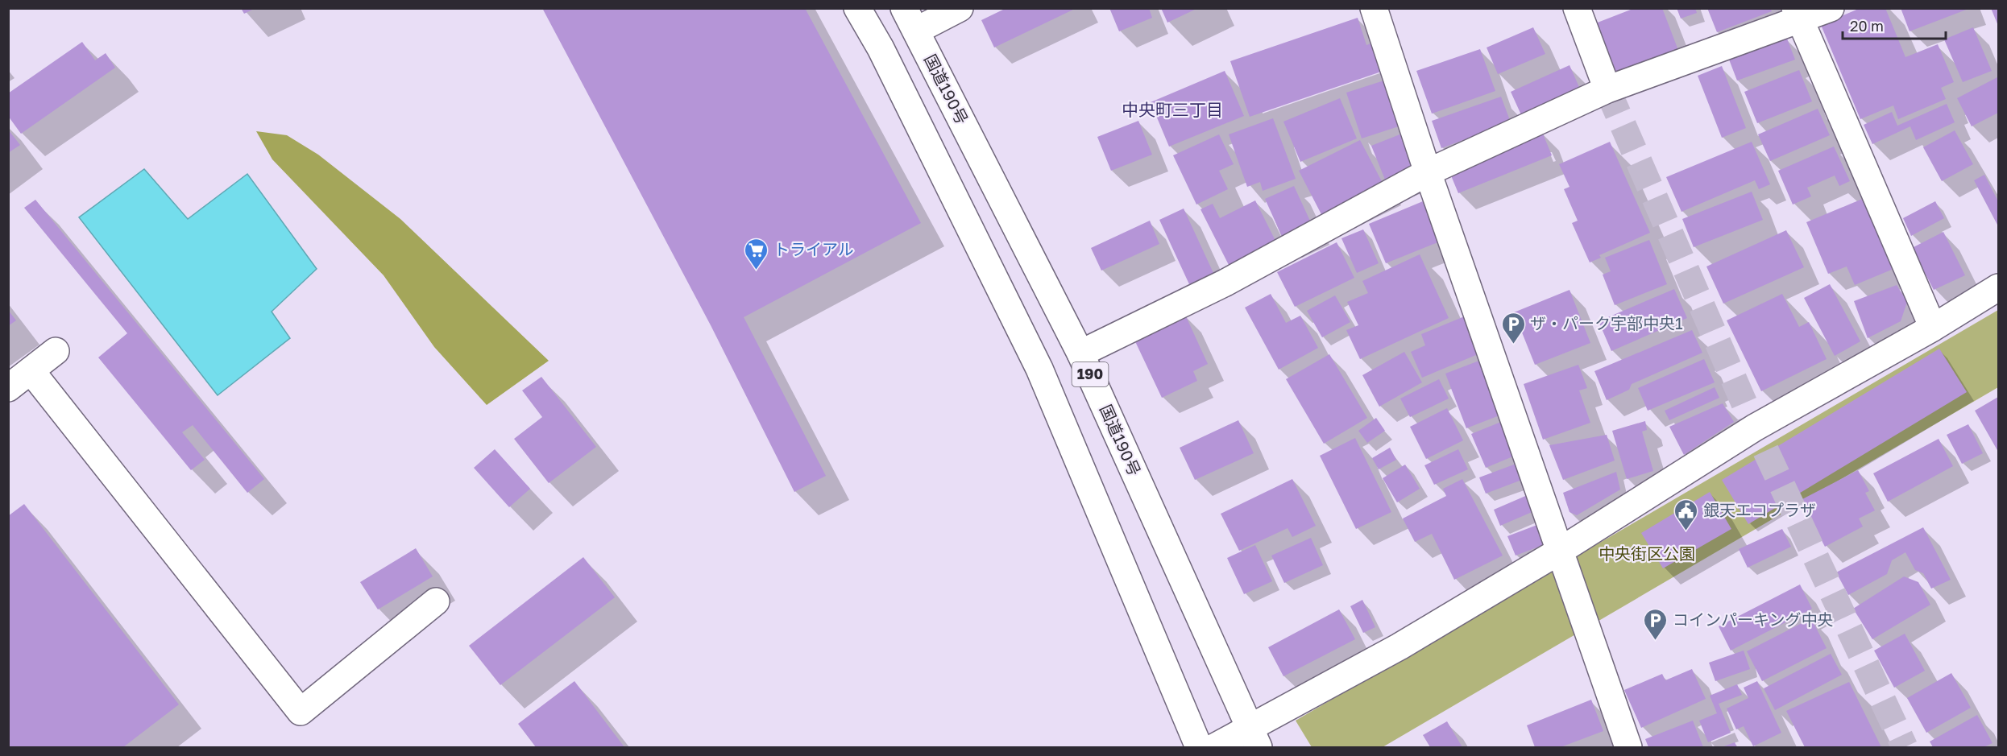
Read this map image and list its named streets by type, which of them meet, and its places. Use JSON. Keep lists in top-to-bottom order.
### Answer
{
  "streets": {
    "main road": ["国道190号", "190"]
  },
  "districts": ["中央町三丁目"],
  "parks": ["中央街区公園"],
  "places": {
    "supermarket": ["トライアル"],
    "parking": ["ザ・パーク宇部中央1", "コインパーキング中央"],
    "public building": ["銀天エコプラザ"]
  },
  "scale_bar": "20 m"
}
